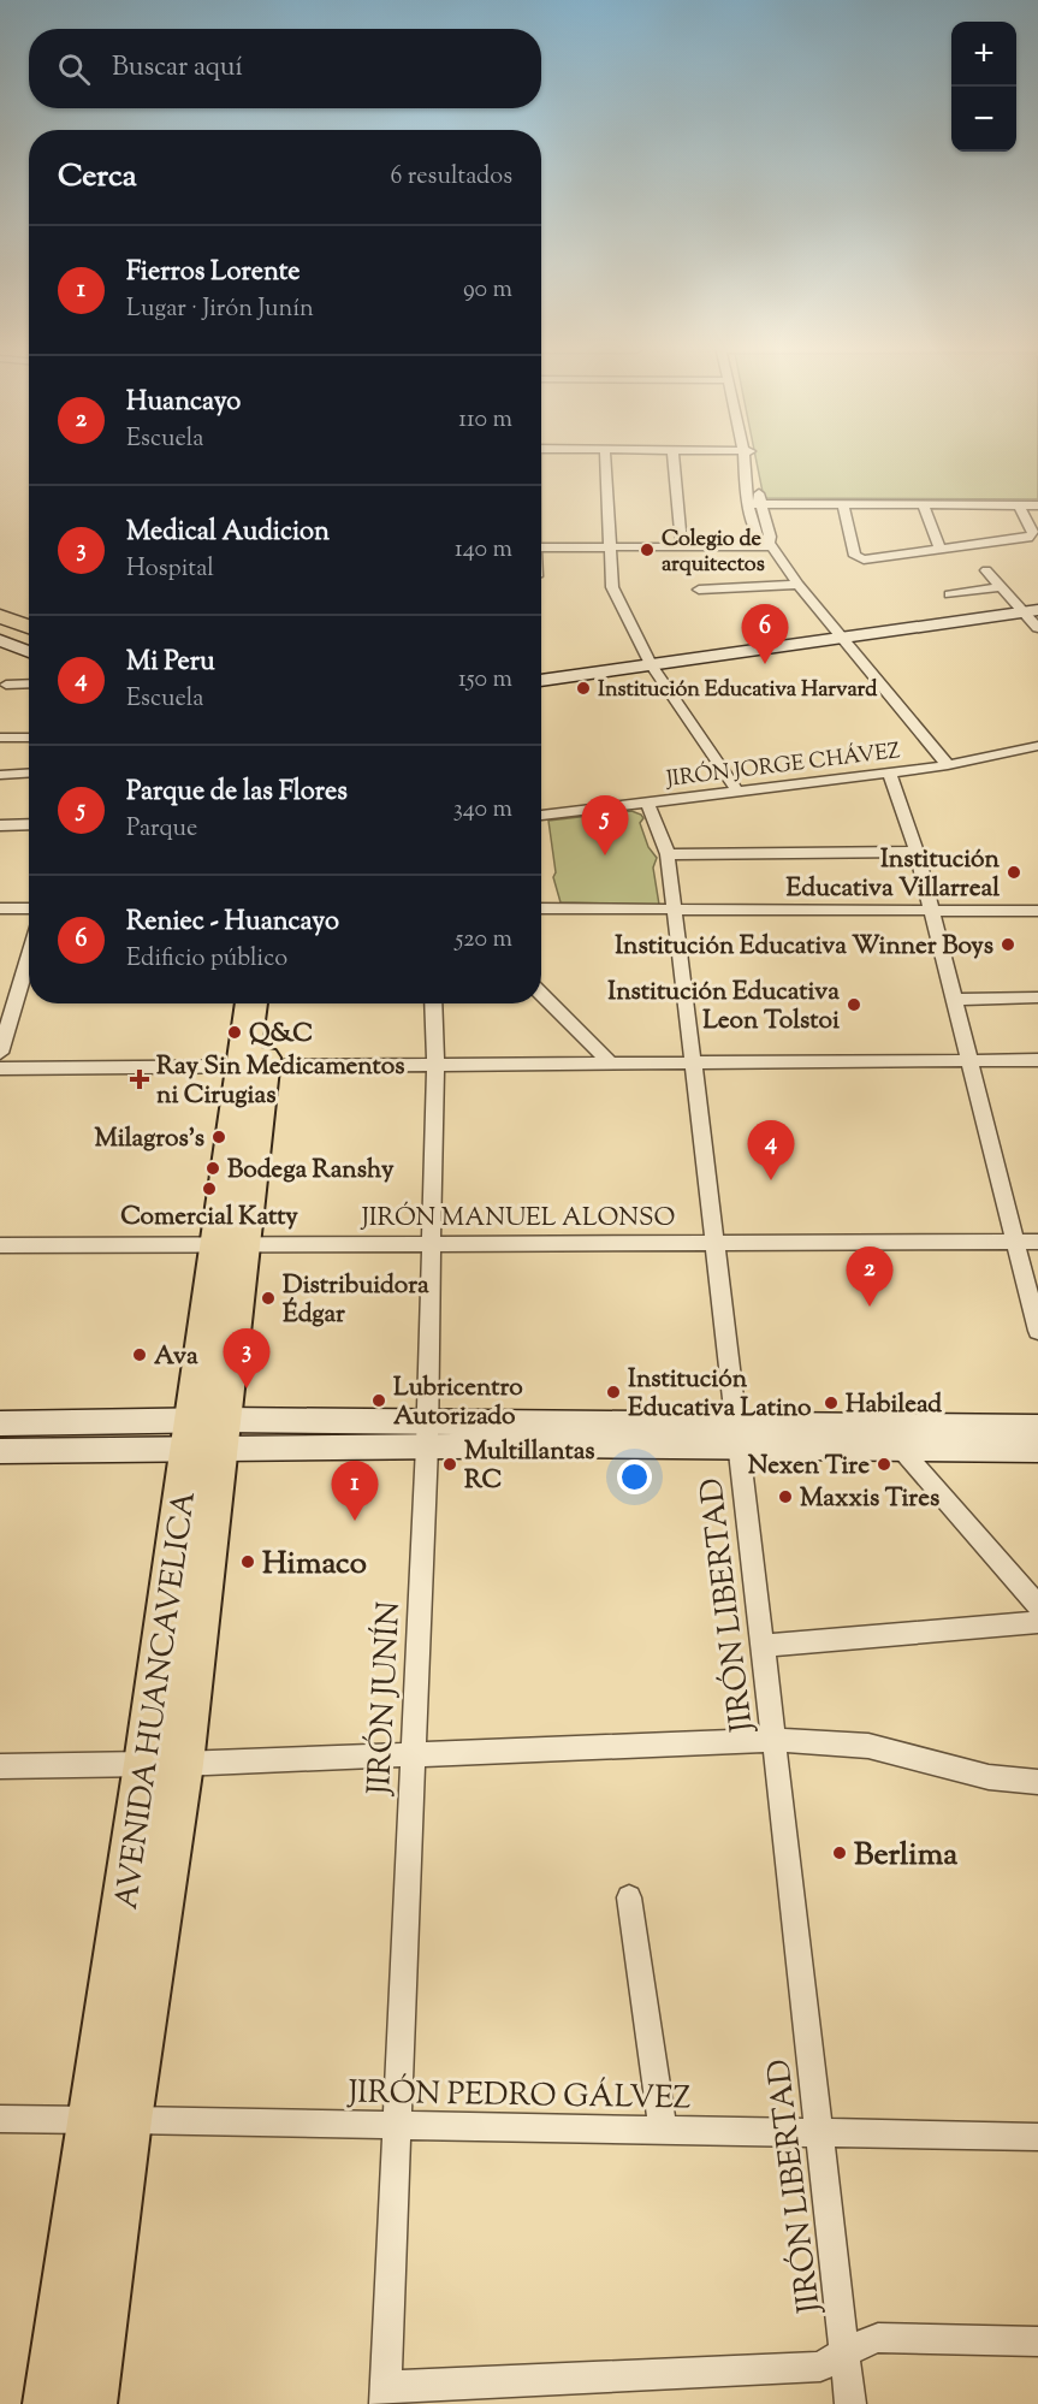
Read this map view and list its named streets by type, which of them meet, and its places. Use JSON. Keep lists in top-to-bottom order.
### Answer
{
  "streets": {
    "highway": ["AVENIDA HUANCAVELICA"],
    "street": [
      "JIRÓN JORGE CHÁVEZ",
      "JIRÓN MANUEL ALONSO",
      "JIRÓN LIBERTAD",
      "JIRÓN JUNÍN",
      "JIRÓN PEDRO GÁLVEZ"
    ]
  },
  "crossings": [
    ["JIRÓN JORGE CHÁVEZ", "JIRÓN LIBERTAD"],
    ["JIRÓN MANUEL ALONSO", "JIRÓN LIBERTAD"],
    ["JIRÓN MANUEL ALONSO", "JIRÓN JUNÍN"],
    ["JIRÓN MANUEL ALONSO", "AVENIDA HUANCAVELICA"],
    ["JIRÓN LIBERTAD", "JIRÓN PEDRO GÁLVEZ"],
    ["JIRÓN JUNÍN", "JIRÓN PEDRO GÁLVEZ"],
    ["AVENIDA HUANCAVELICA", "JIRÓN PEDRO GÁLVEZ"]
  ],
  "places": {
    "other": [
      "Colegio de arquitectos",
      "Institución Educativa Harvard",
      "Institución Educativa Villarreal",
      "Institución Educativa Winner Boys",
      "Institución Educativa Leon Tolstoi",
      "Q&C",
      "Milagros's",
      "Bodega Ranshy",
      "Comercial Katty",
      "Distribuidora Édgar",
      "Ava",
      "Institución Educativa Latino",
      "Lubricentro Autorizado",
      "Habilead",
      "Multillantas RC",
      "Nexen Tire",
      "Maxxis Tires",
      "Himaco",
      "Berlima"
    ],
    "health": ["Ray Sin Medicamentos ni Cirugias"]
  },
  "page": {
    "map_buttons": ["+", "−"],
    "search": "Buscar aquí",
    "heading": ["Cerca", "6 resultados"],
    "list": [
      {
        "mark": "1",
        "name": "Fierros Lorente",
        "note": "Lugar · Jirón Junín",
        "value": "90 m"
      },
      {
        "mark": "2",
        "name": "Huancayo",
        "note": "Escuela",
        "value": "110 m"
      },
      {
        "mark": "3",
        "name": "Medical Audicion",
        "note": "Hospital",
        "value": "140 m"
      },
      {
        "mark": "4",
        "name": "Mi Peru",
        "note": "Escuela",
        "value": "150 m"
      },
      {
        "mark": "5",
        "name": "Parque de las Flores",
        "note": "Parque",
        "value": "340 m"
      },
      {
        "mark": "6",
        "name": "Reniec - Huancayo",
        "note": "Edificio público",
        "value": "520 m"
      }
    ],
    "pins": [
      "6",
      "5",
      "4",
      "2",
      "3",
      "1"
    ]
  }
}
